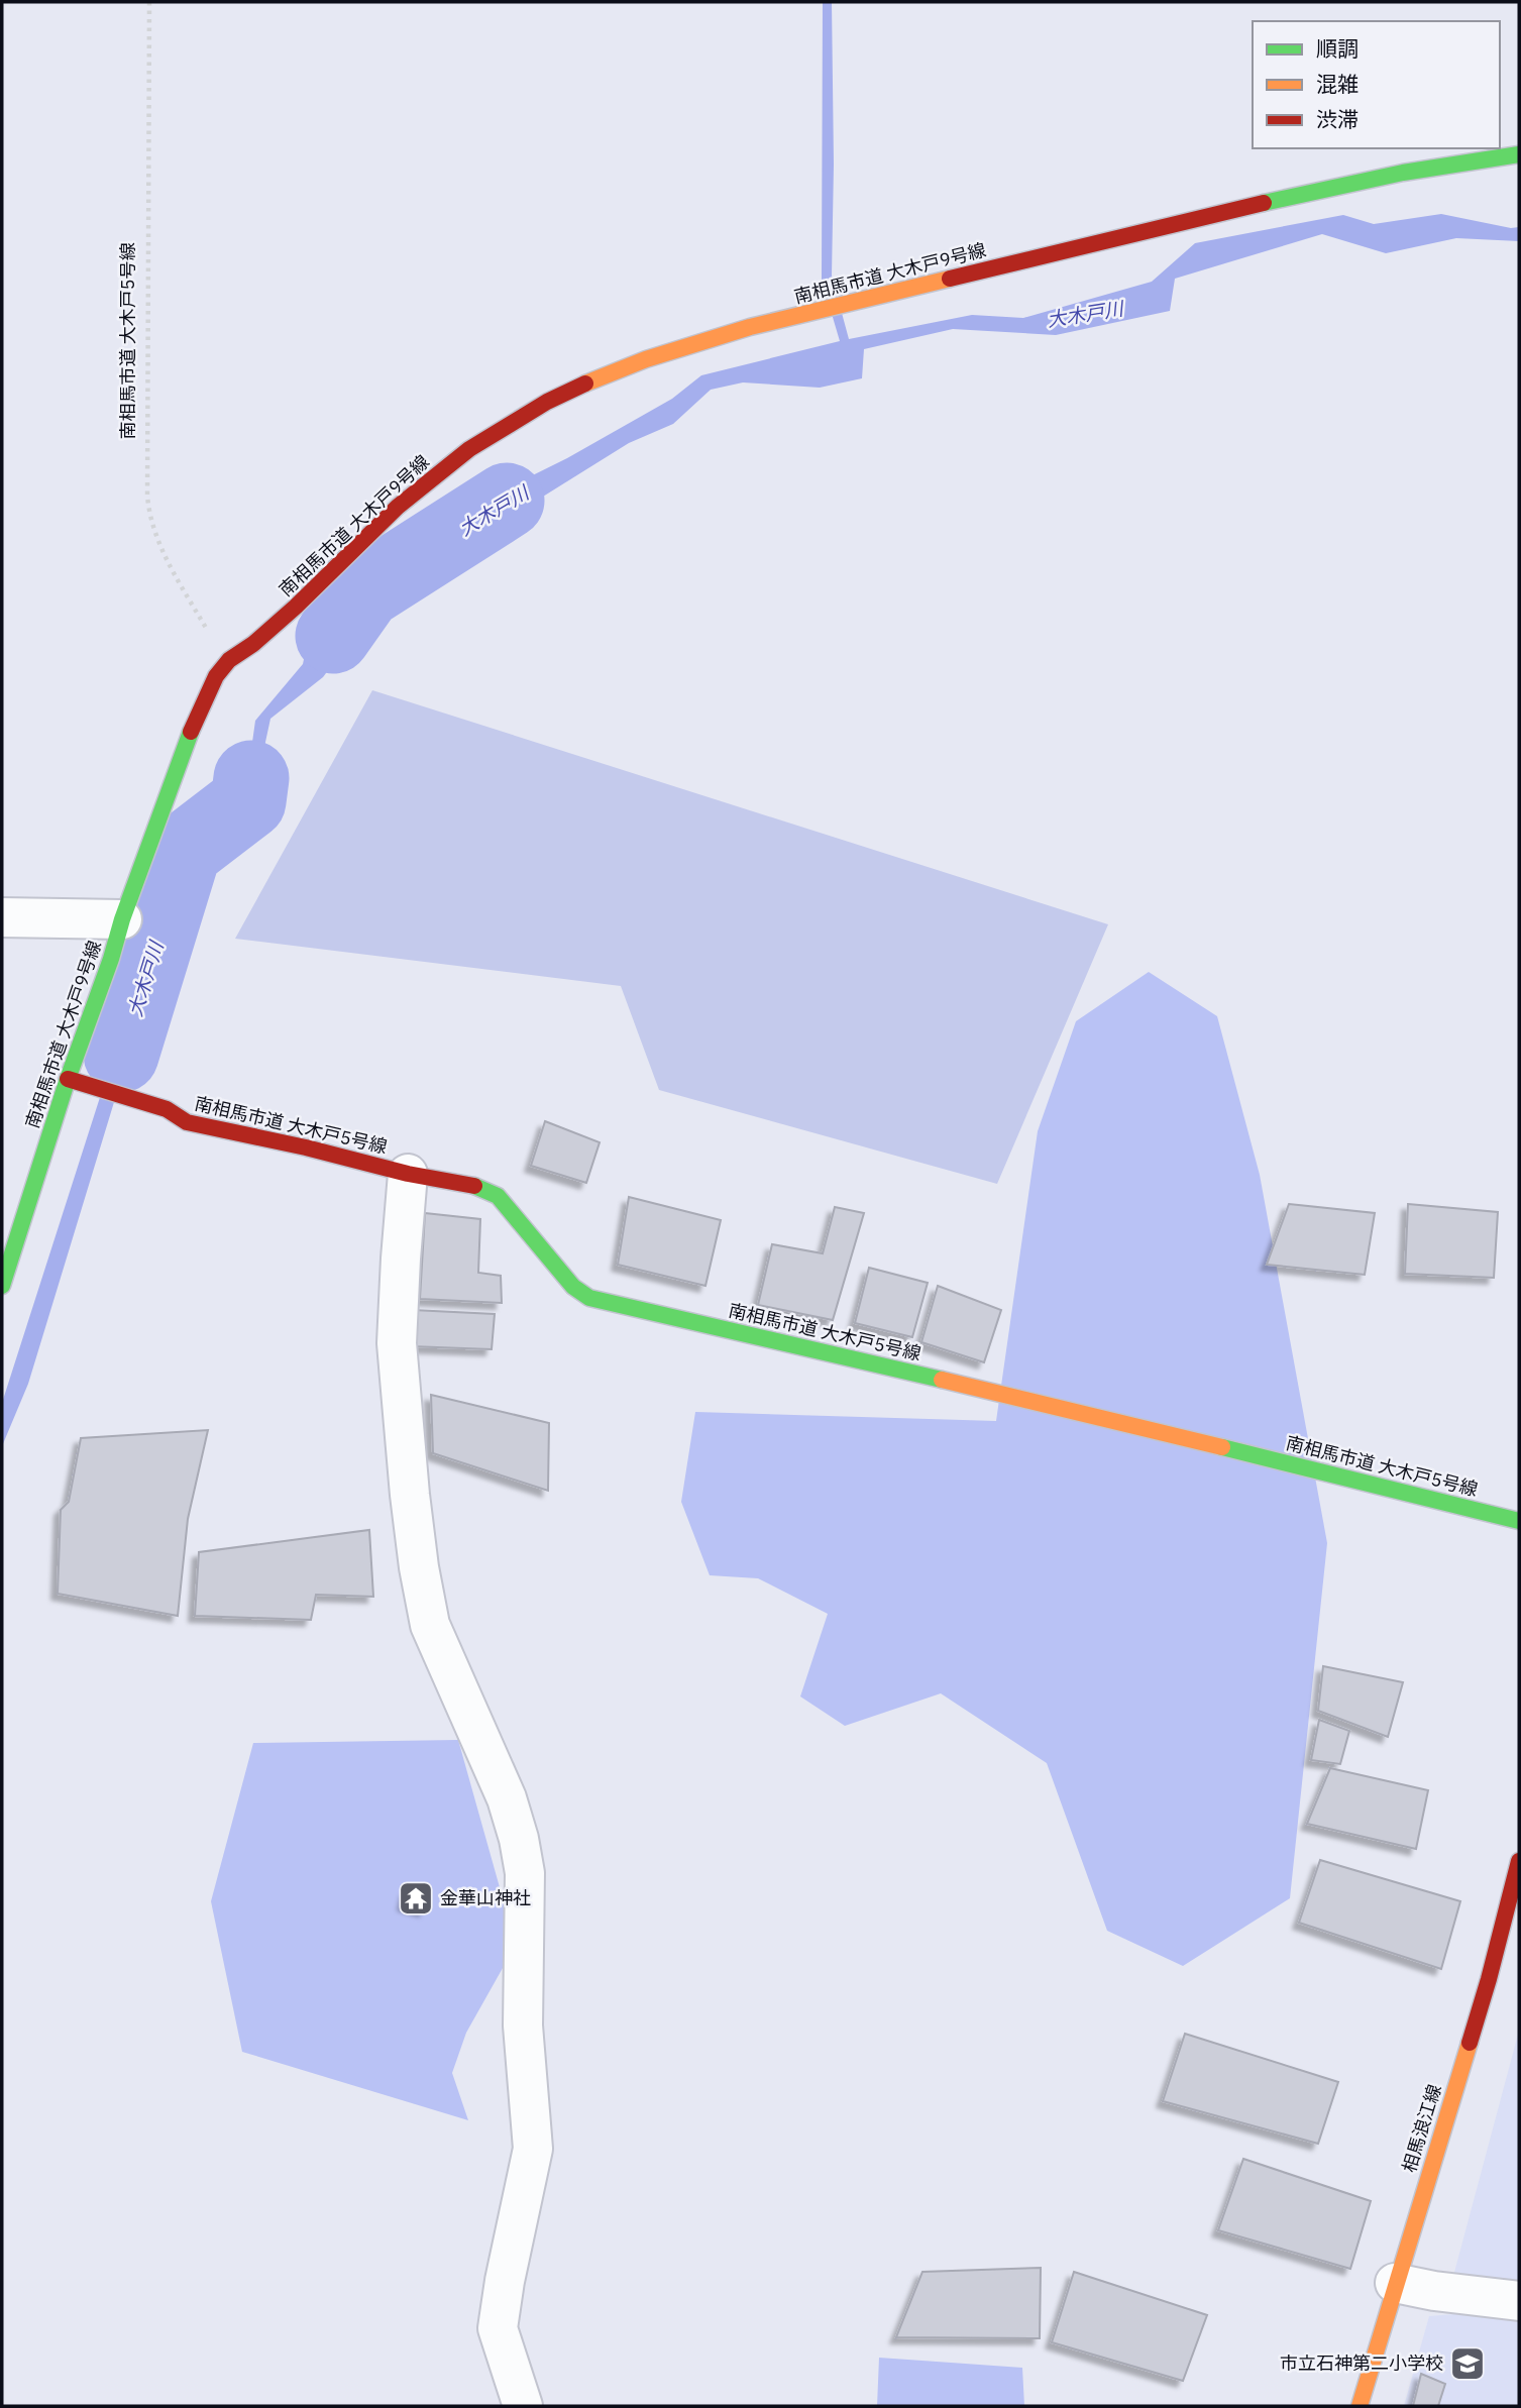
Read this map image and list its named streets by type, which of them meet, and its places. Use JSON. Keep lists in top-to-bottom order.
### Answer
{
  "streets": {
    "street": ["南相馬市道 大木戸9号線", "南相馬市道 大木戸5号線", "相馬浪江線"]
  },
  "crossings": [
    ["南相馬市道 大木戸9号線", "南相馬市道 大木戸5号線"]
  ],
  "water": ["大木戸川"],
  "places": {
    "temple": ["金華山神社"],
    "school or university": ["市立石神第二小学校"]
  },
  "legend": ["順調", "混雑", "渋滞"]
}
